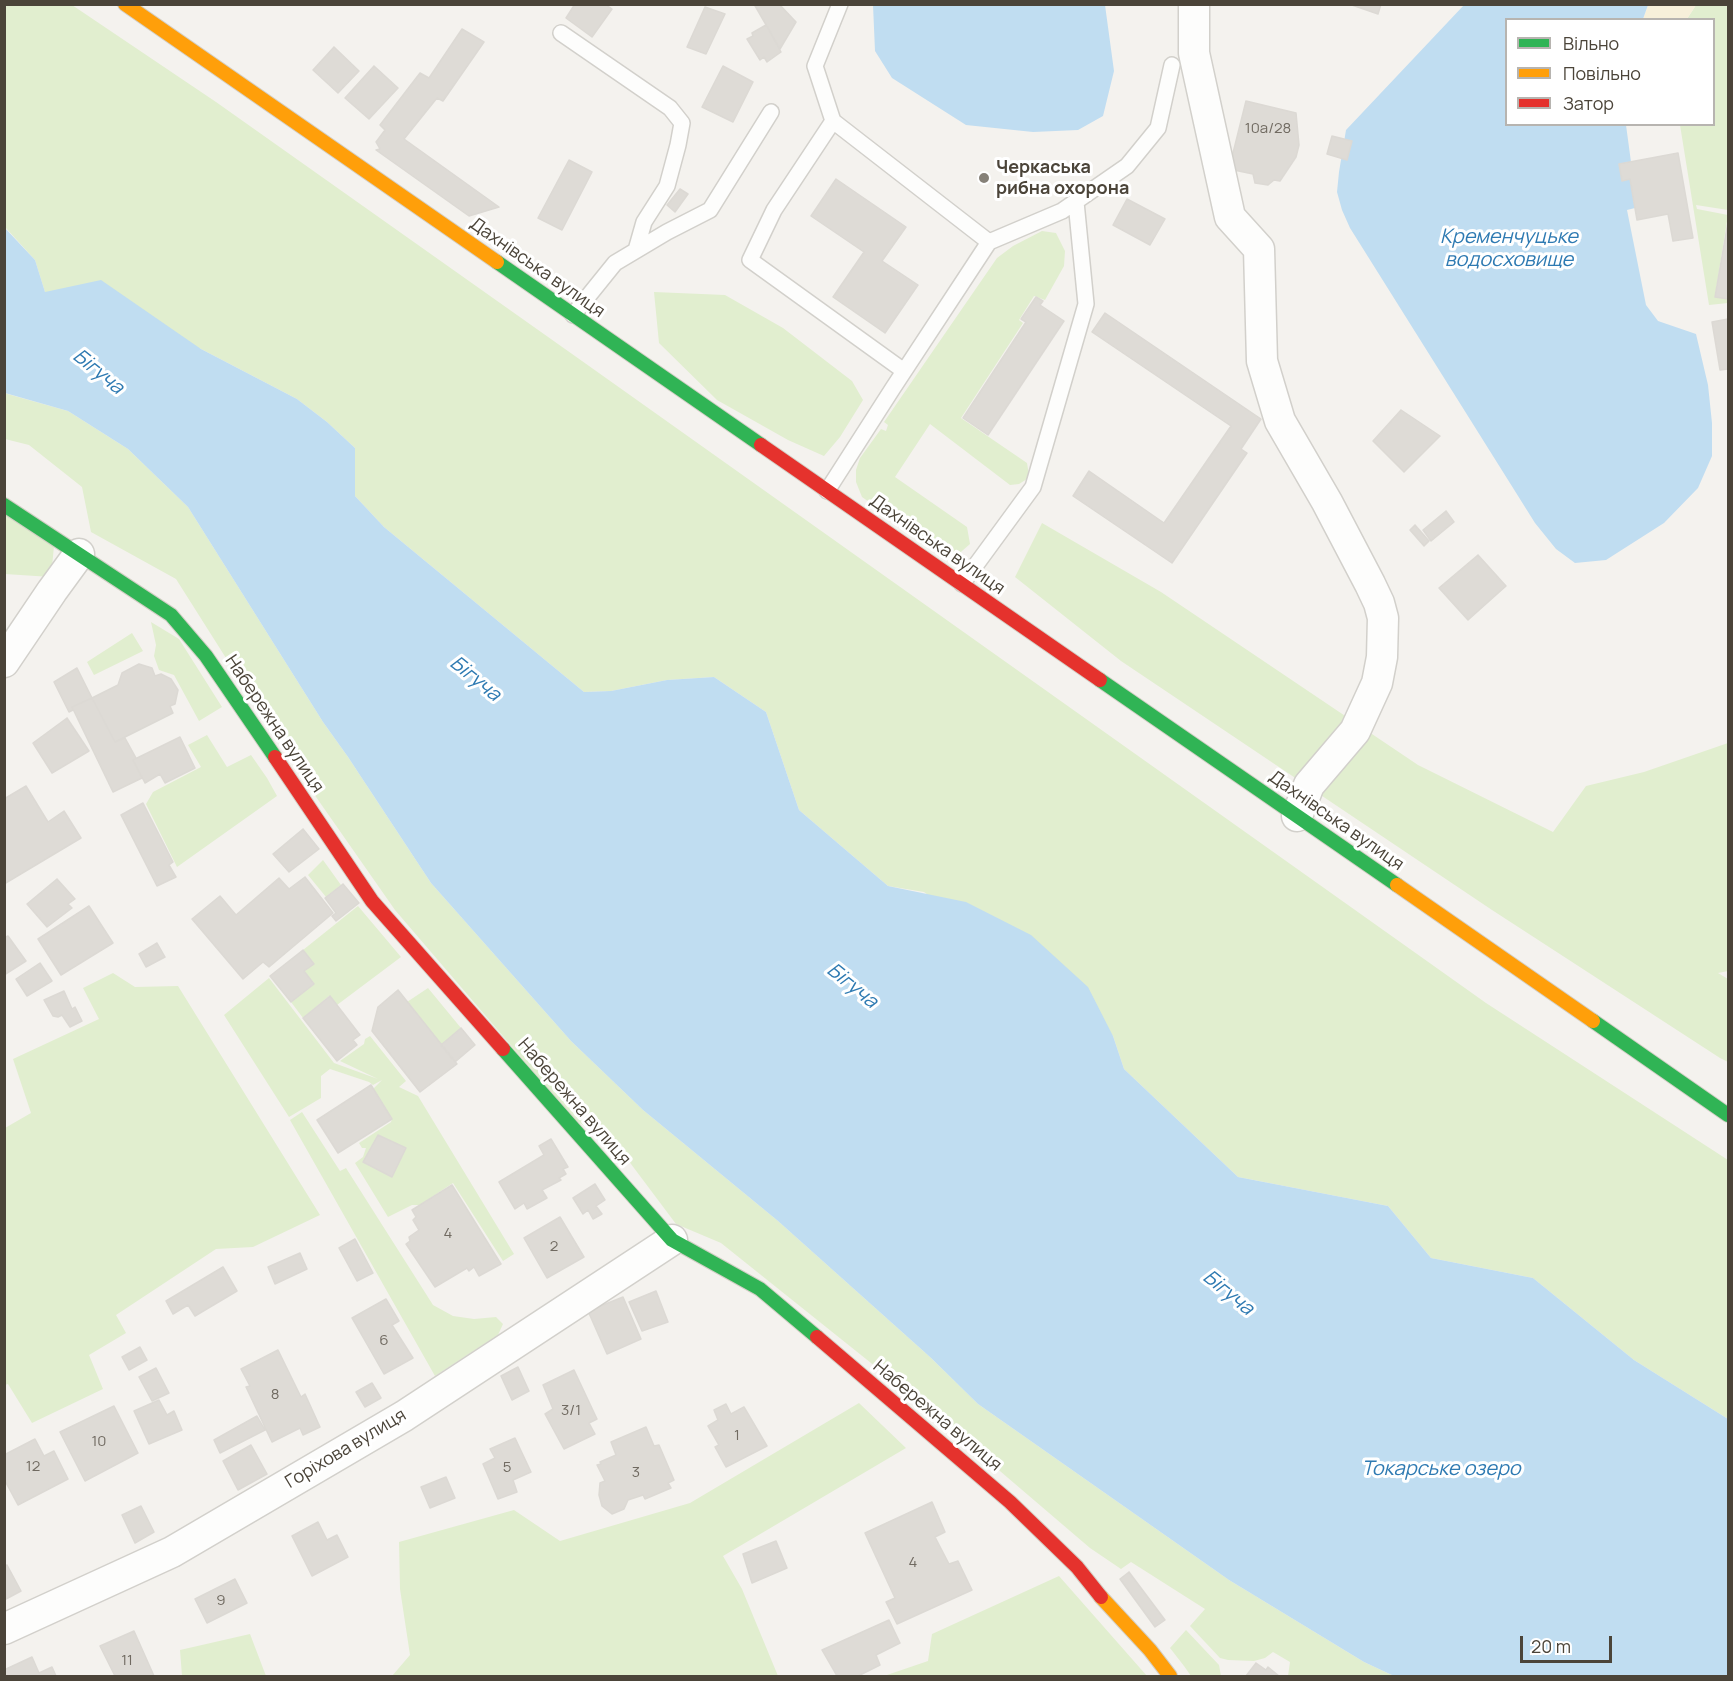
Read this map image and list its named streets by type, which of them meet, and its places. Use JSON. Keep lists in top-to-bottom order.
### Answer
{
  "streets": {
    "street": ["Дахнівська вулиця", "Набережна вулиця", "Горіхова вулиця"]
  },
  "crossings": [
    ["Набережна вулиця", "Горіхова вулиця"]
  ],
  "water": ["Кременчуцьке водосховище", "Бігуча", "Токарське озеро"],
  "places": ["Черкаська рибна охорона"],
  "house_numbers": [
    "10а/28",
    "4",
    "2",
    "6",
    "8",
    "3/1",
    "1",
    "10",
    "12",
    "5",
    "3",
    "4",
    "9",
    "11"
  ],
  "legend": ["Вільно", "Повільно", "Затор"],
  "scale_bar": "20 m"
}
